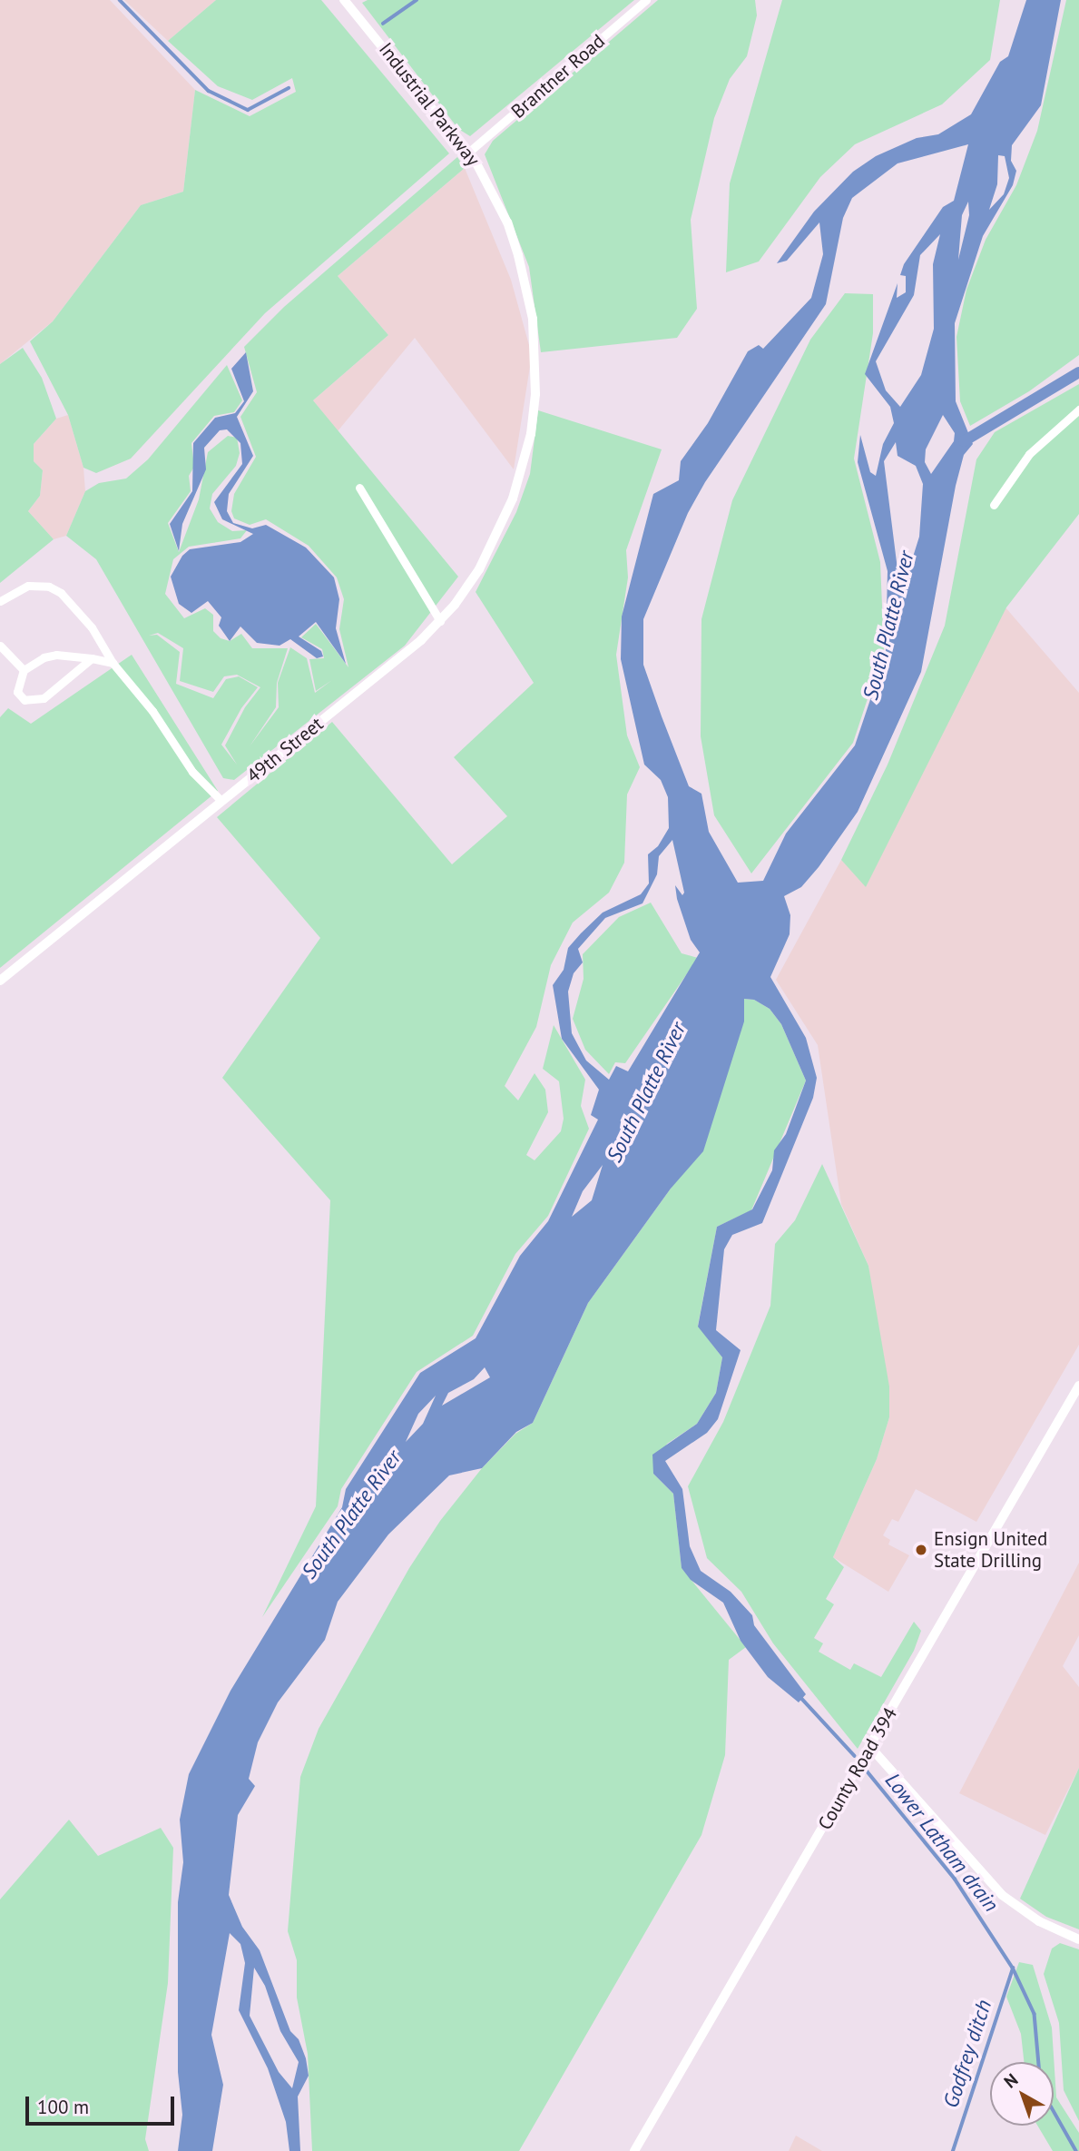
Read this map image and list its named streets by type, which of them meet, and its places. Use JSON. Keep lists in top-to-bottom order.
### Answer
{
  "streets": {
    "street": [
      "Brantner Road",
      "Industrial Parkway",
      "49th Street",
      "County Road 394"
    ]
  },
  "crossings": [
    ["Brantner Road", "Industrial Parkway"],
    ["Industrial Parkway", "49th Street"]
  ],
  "water": ["South Platte River", "Lower Latham drain", "Godfrey ditch"],
  "places": ["Ensign United State Drilling"],
  "scale_bar": "100 m",
  "north": "top left"
}
